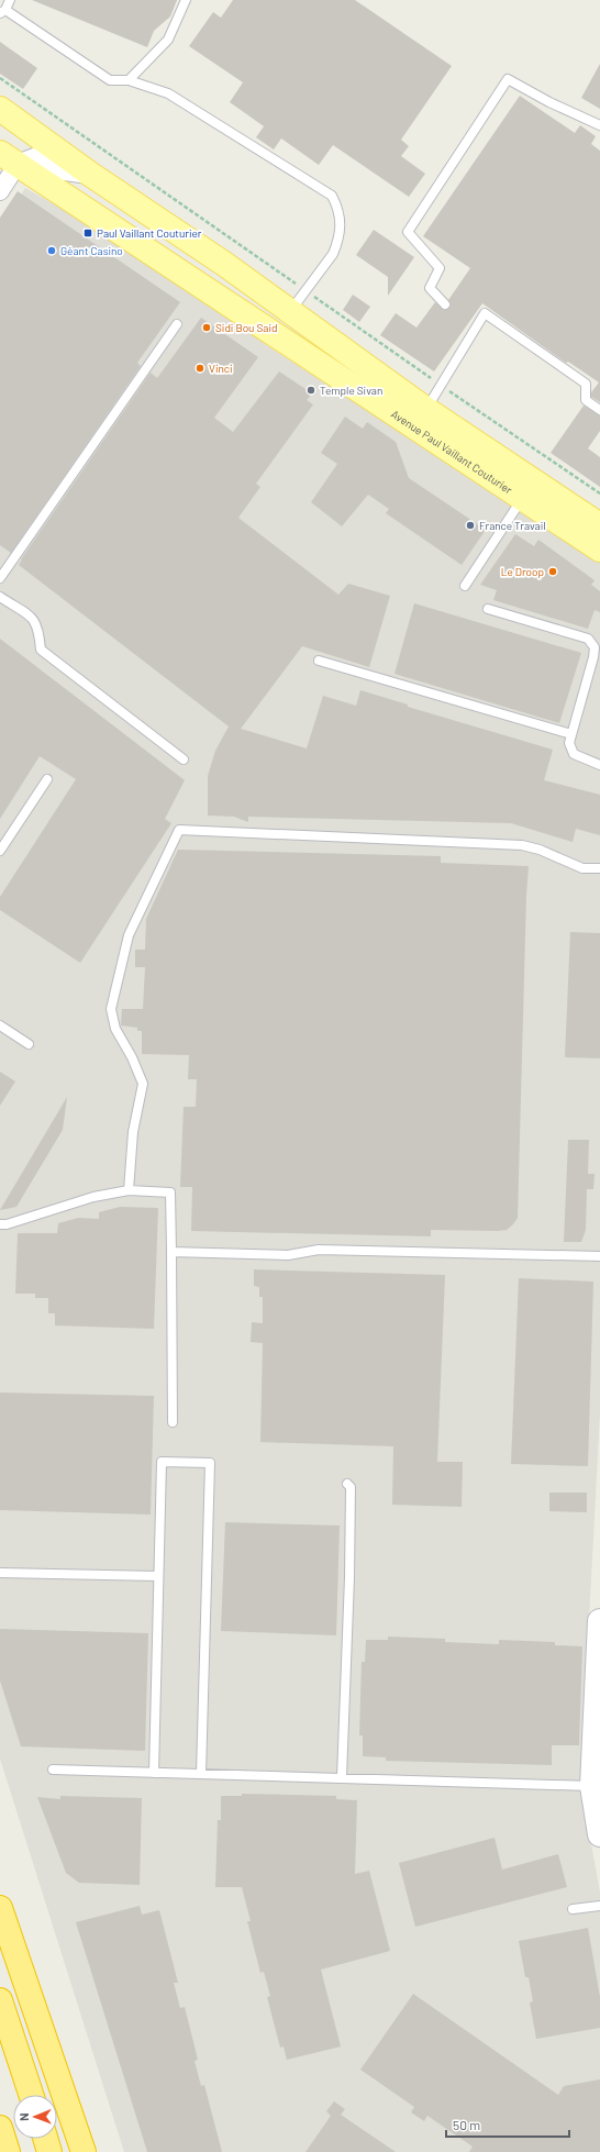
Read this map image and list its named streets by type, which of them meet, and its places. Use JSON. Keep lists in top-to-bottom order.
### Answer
{
  "streets": {
    "main road": ["Avenue Paul Vaillant Couturier"]
  },
  "places": {
    "transit": ["Paul Vaillant Couturier"],
    "other": [
      "Géant Casino",
      "Sidi Bou Said",
      "Vinci",
      "Temple Sivan",
      "France Travail",
      "Le Droop"
    ]
  },
  "scale_bar": "50 m",
  "north": "left"
}
